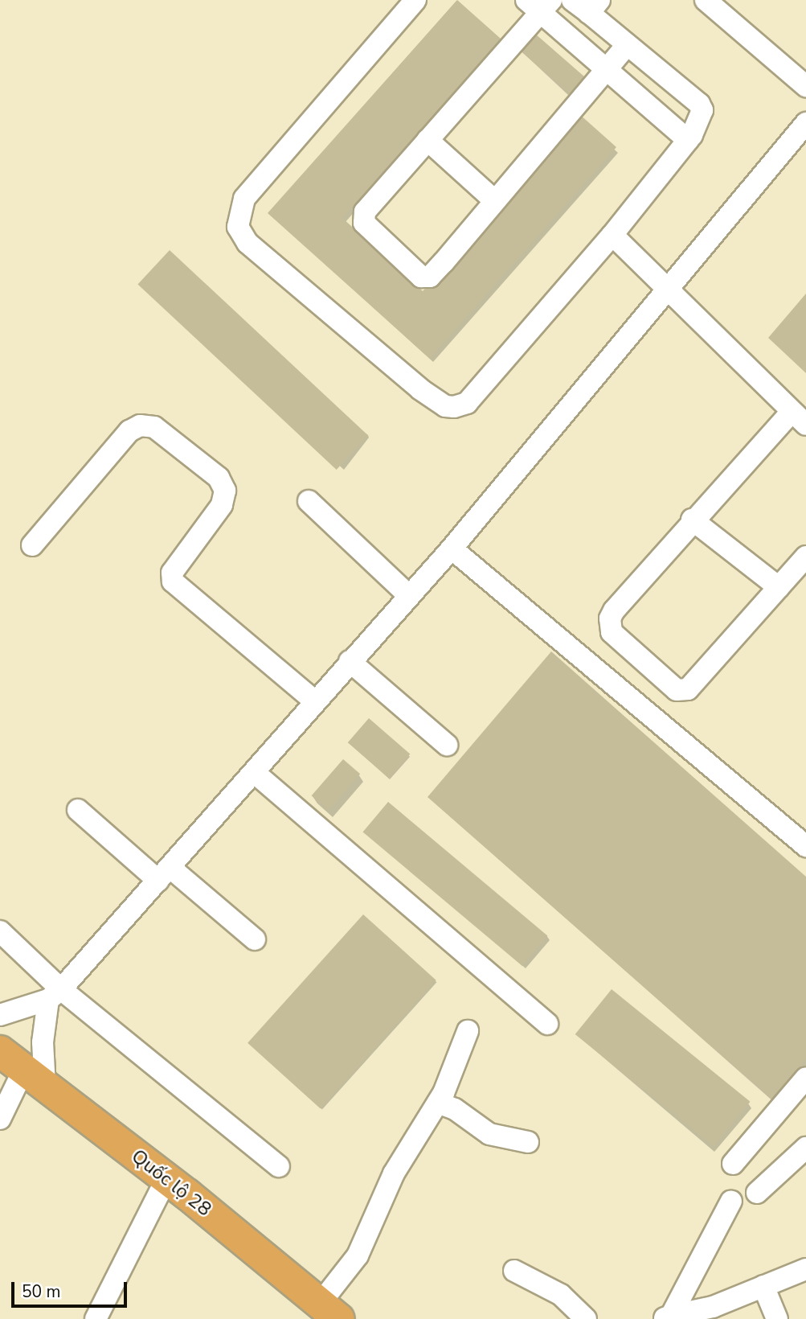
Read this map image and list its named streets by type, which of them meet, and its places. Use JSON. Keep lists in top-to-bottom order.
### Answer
{
  "streets": {
    "highway": ["Quốc lộ 28"]
  },
  "scale_bar": "50 m"
}
